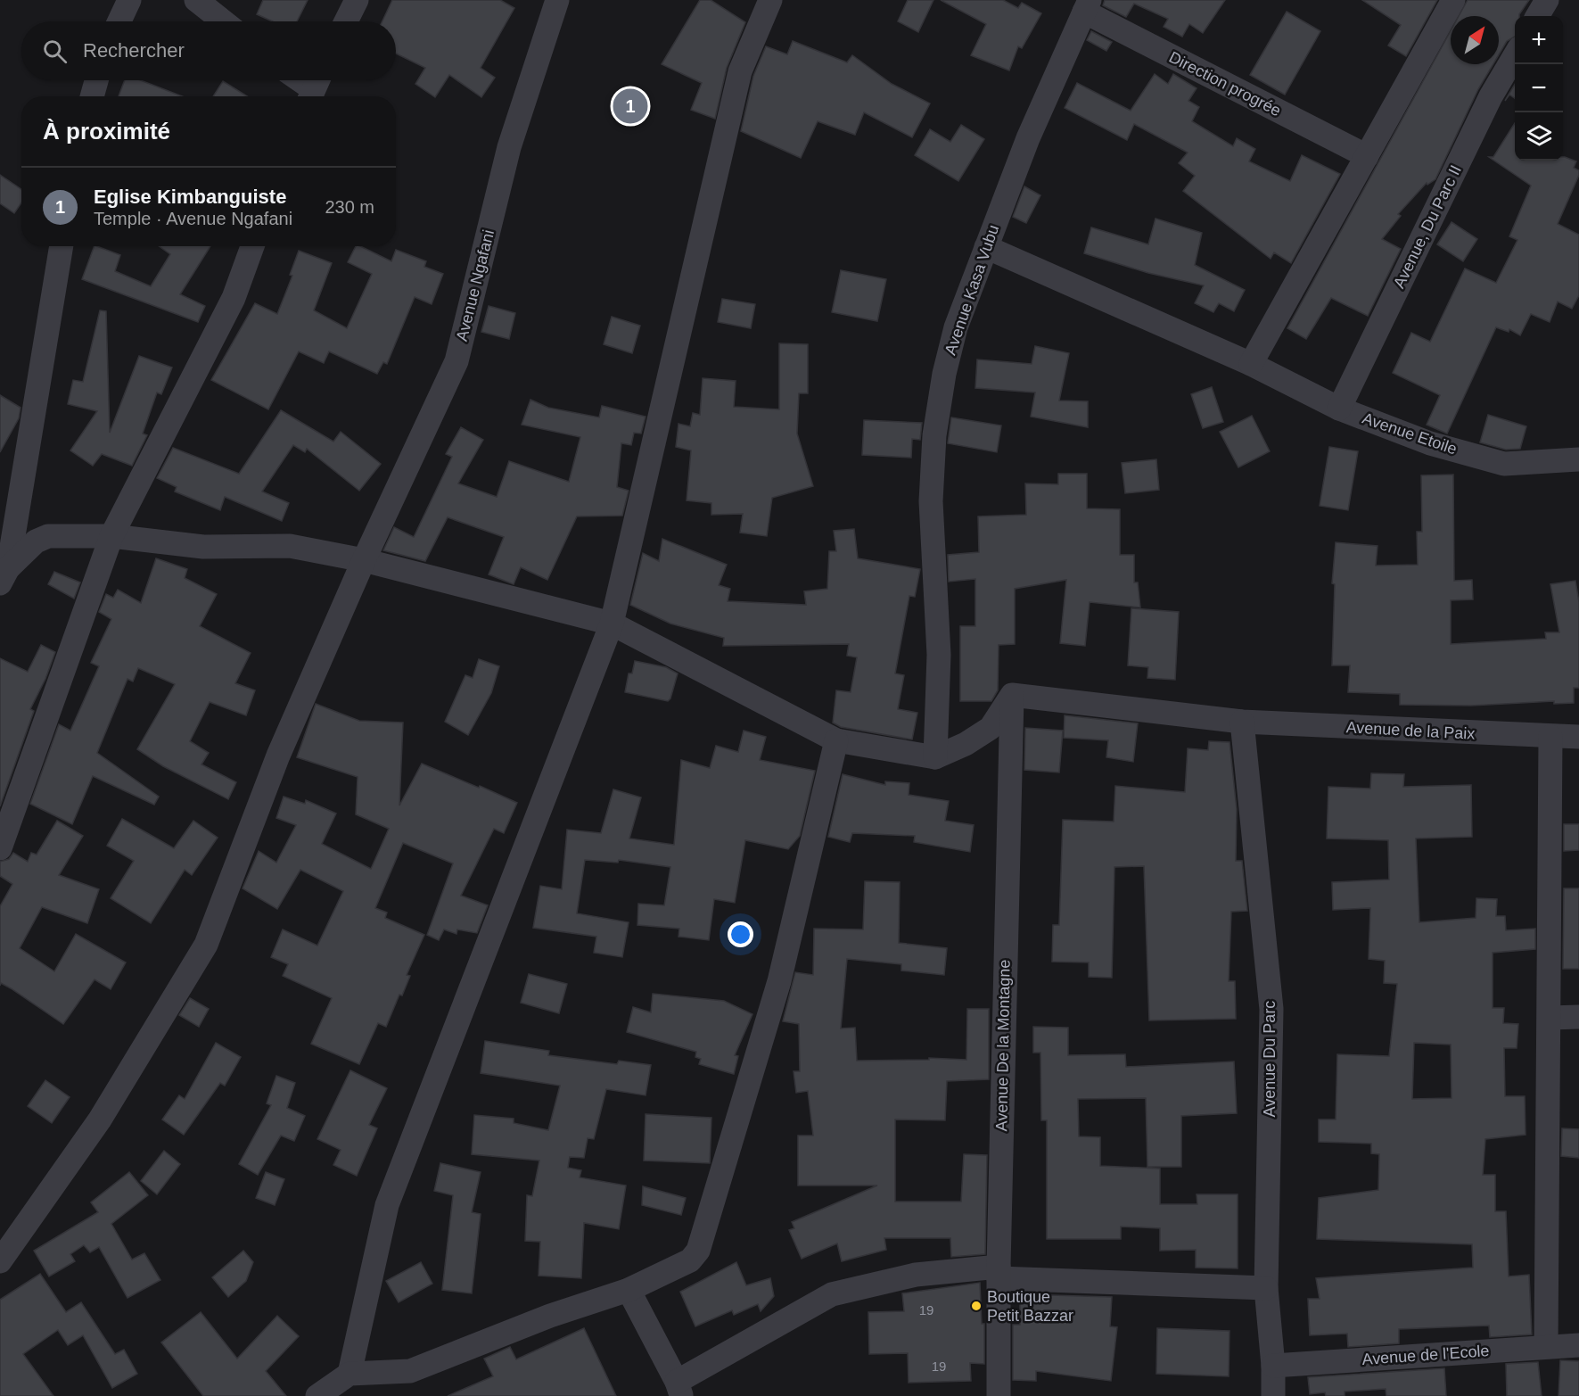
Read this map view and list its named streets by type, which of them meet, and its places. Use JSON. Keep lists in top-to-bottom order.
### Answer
{
  "streets": {
    "street": [
      "Direction progrée",
      "Avenue, Du Parc II",
      "Avenue Ngafani",
      "Avenue Kasa Vubu",
      "Avenue Etoile",
      "Avenue de la Paix",
      "Avenue De la Montagne",
      "Avenue Du Parc",
      "Avenue de l'Ecole"
    ]
  },
  "crossings": [
    ["Direction progrée", "Avenue Kasa Vubu"],
    ["Avenue, Du Parc II", "Avenue Etoile"],
    ["Avenue Kasa Vubu", "Avenue Etoile"],
    ["Avenue de la Paix", "Avenue De la Montagne"],
    ["Avenue de la Paix", "Avenue Du Parc"],
    ["Avenue Du Parc", "Avenue de l'Ecole"]
  ],
  "places": ["Boutique Petit Bazzar"],
  "house_numbers": ["19", "19"],
  "north": "top right",
  "page": {
    "map_buttons": ["+", "−"],
    "search": "Rechercher",
    "pins": "1",
    "heading": "À proximité",
    "list": [
      {
        "mark": "1",
        "name": "Eglise Kimbanguiste",
        "note": "Temple · Avenue Ngafani",
        "value": "230 m"
      }
    ]
  }
}
